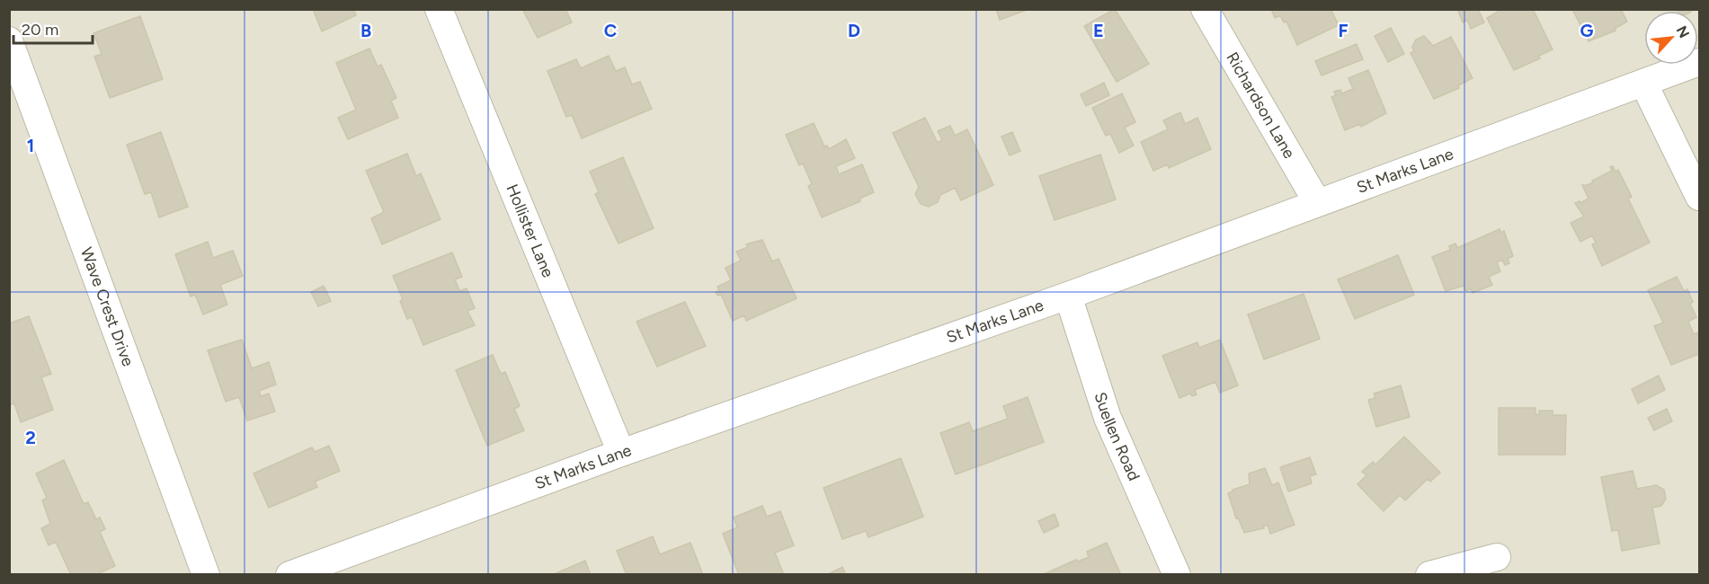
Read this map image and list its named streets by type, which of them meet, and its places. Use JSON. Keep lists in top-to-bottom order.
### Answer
{
  "streets": {
    "street": [
      "Richardson Lane",
      "St Marks Lane",
      "Hollister Lane",
      "Wave Crest Drive",
      "Suellen Road"
    ]
  },
  "crossings": [
    ["Richardson Lane", "St Marks Lane"],
    ["St Marks Lane", "Hollister Lane"],
    ["St Marks Lane", "Suellen Road"]
  ],
  "scale_bar": "20 m",
  "north": "top right",
  "grid": {
    "columns": [
      "B",
      "C",
      "D",
      "E",
      "F",
      "G"
    ],
    "rows": ["1", "2"]
  }
}
